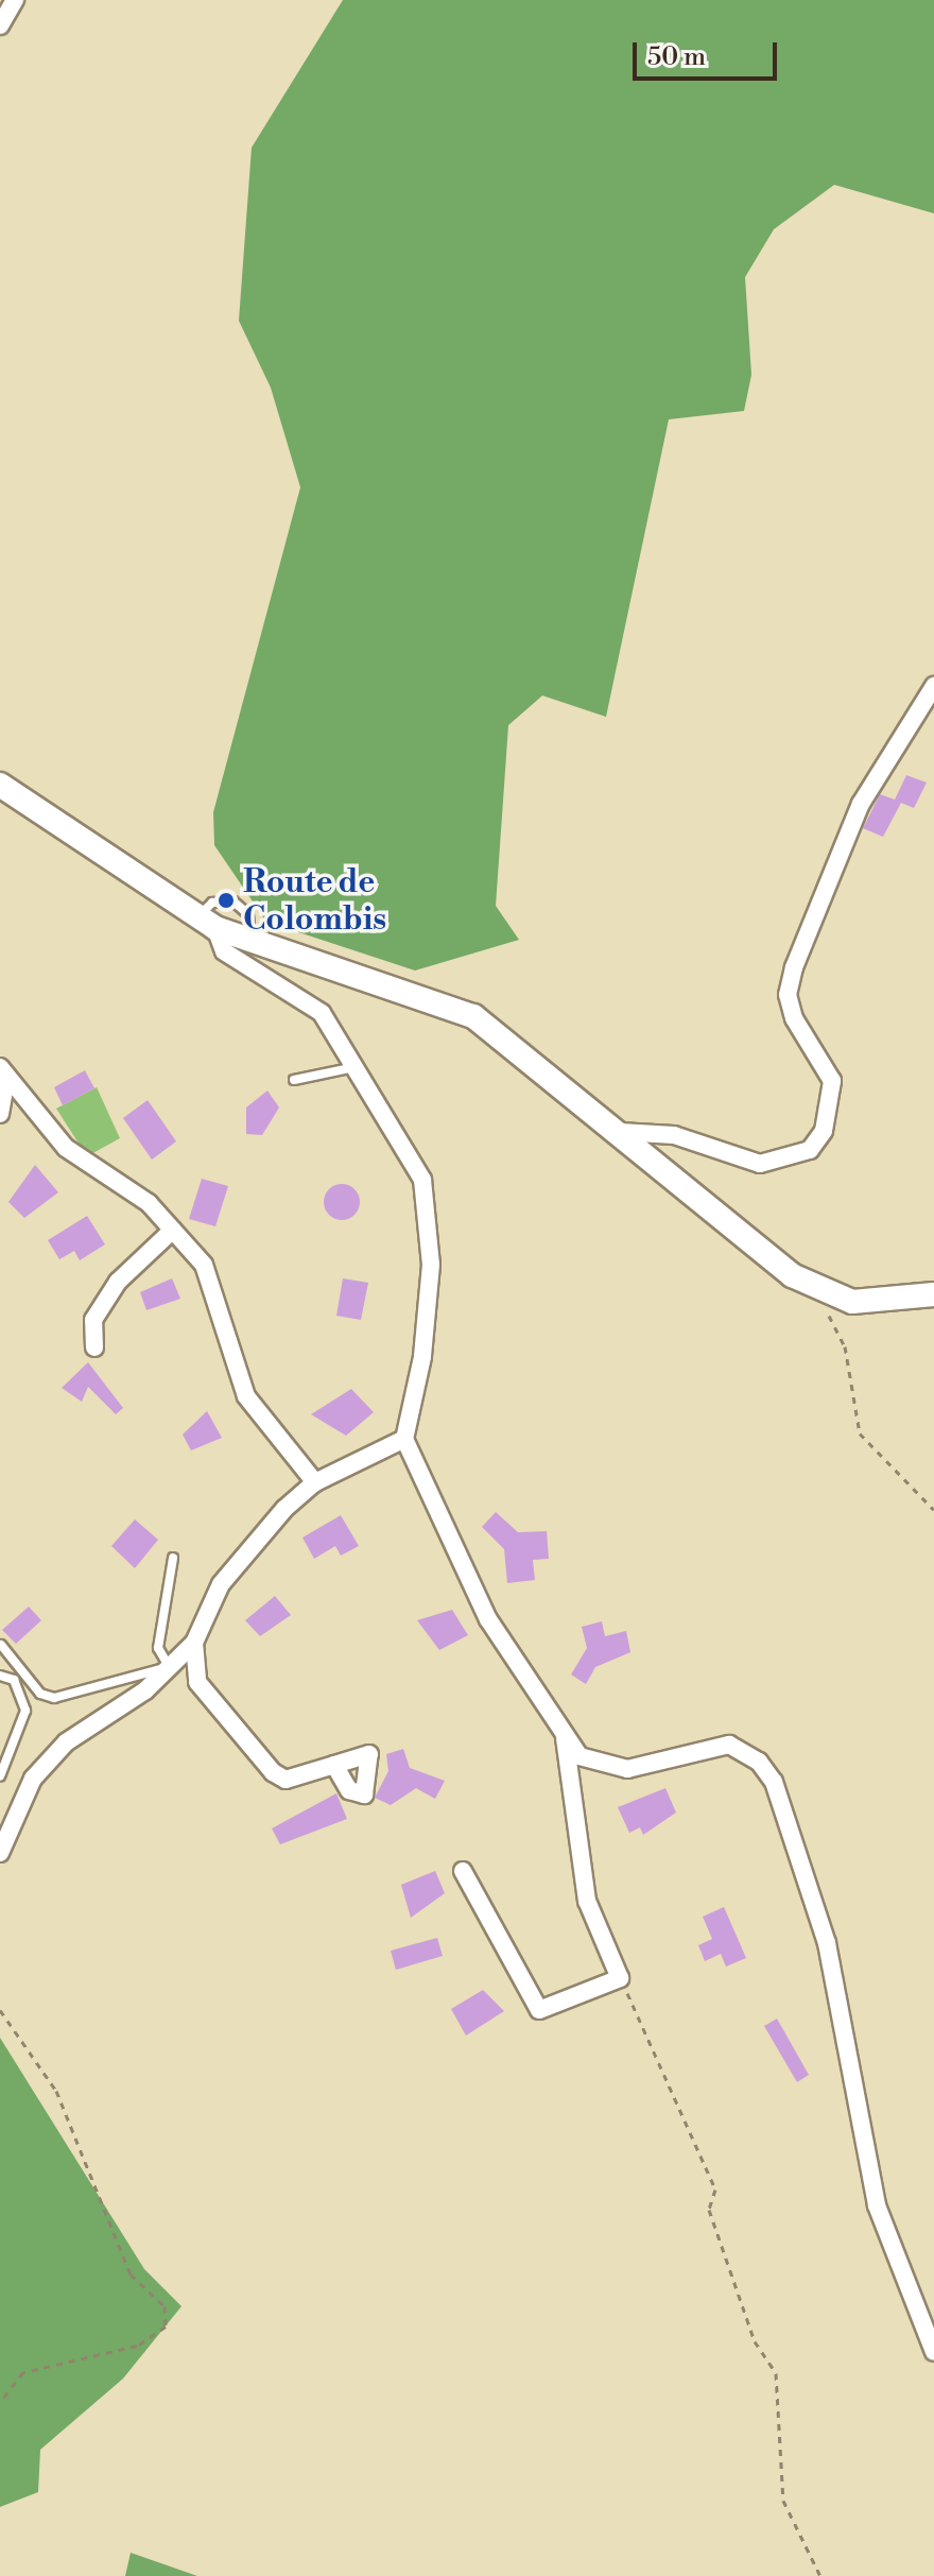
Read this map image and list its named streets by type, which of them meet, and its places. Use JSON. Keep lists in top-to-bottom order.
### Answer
{
  "places": ["Route de Colombis"],
  "scale_bar": "50 m"
}
